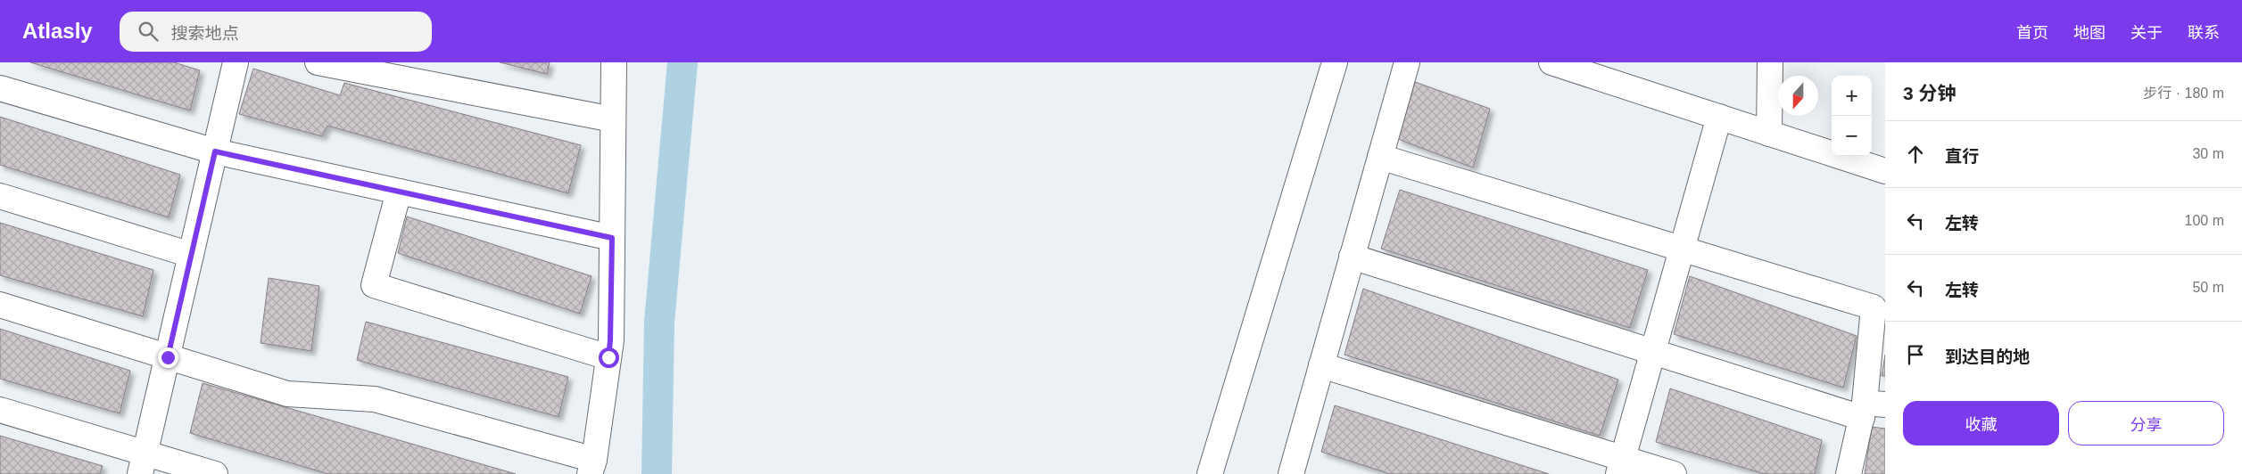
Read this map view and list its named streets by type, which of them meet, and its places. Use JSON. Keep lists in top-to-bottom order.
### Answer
{
  "north": "bottom",
  "page": {
    "header": "Atlasly",
    "search": "搜索地点",
    "nav": [
      "首页",
      "地图",
      "关于",
      "联系"
    ],
    "heading": ["3 分钟", "步行 · 180 m"],
    "map_buttons": ["+", "−"],
    "list": [
      ["直行", "30 m"],
      ["左转", "100 m"],
      ["左转", "50 m"],
      "到达目的地"
    ],
    "buttons": ["收藏", "分享"]
  }
}
